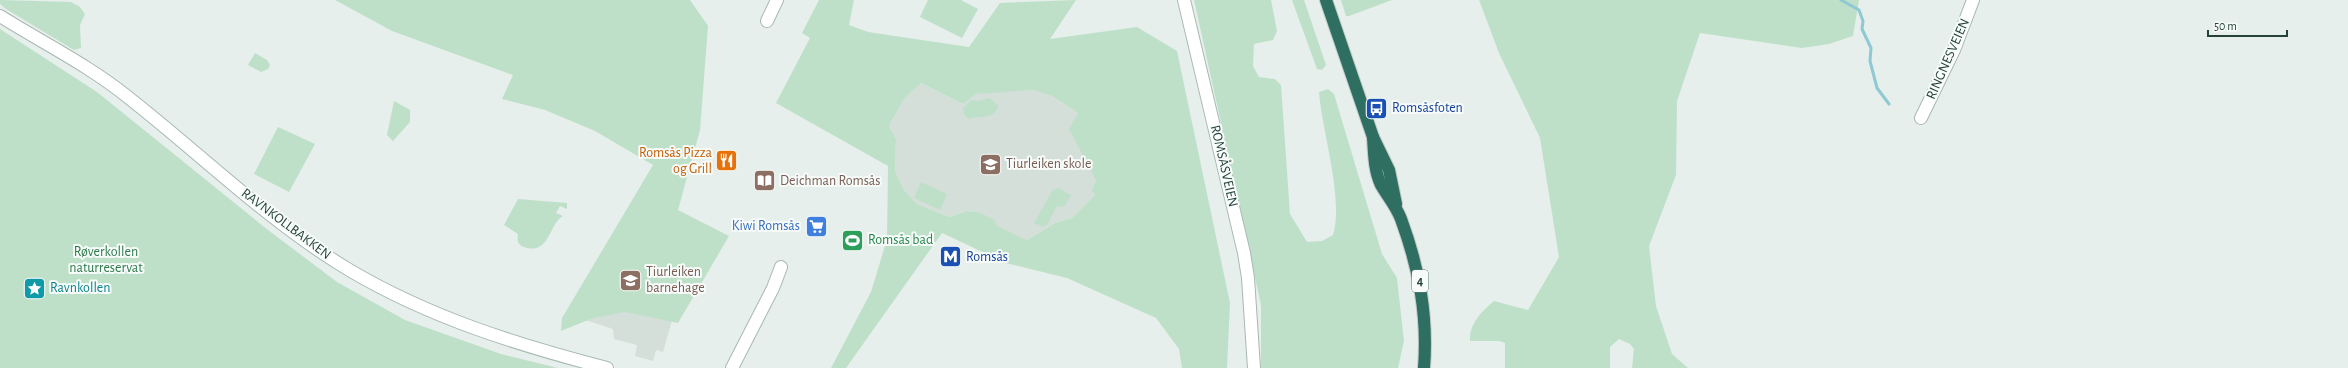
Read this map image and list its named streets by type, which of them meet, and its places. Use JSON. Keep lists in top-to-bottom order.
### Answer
{
  "streets": {
    "highway": ["4"],
    "street": ["RINGNESVEIEN", "ROMSÅSVEIEN", "RAVNKOLLBAKKEN"]
  },
  "parks": ["Røverkollen naturreservat"],
  "places": {
    "bus stop": ["Romsåsfoten"],
    "restaurant": ["Romsås Pizza og Grill"],
    "school or university": ["Tiurleiken skole", "Tiurleiken barnehage"],
    "library": ["Deichman Romsås"],
    "supermarket": ["Kiwi Romsås"],
    "sports": ["Romsås bad"],
    "metro station": ["Romsås"],
    "place": ["Ravnkollen"]
  },
  "scale_bar": "50 m"
}
